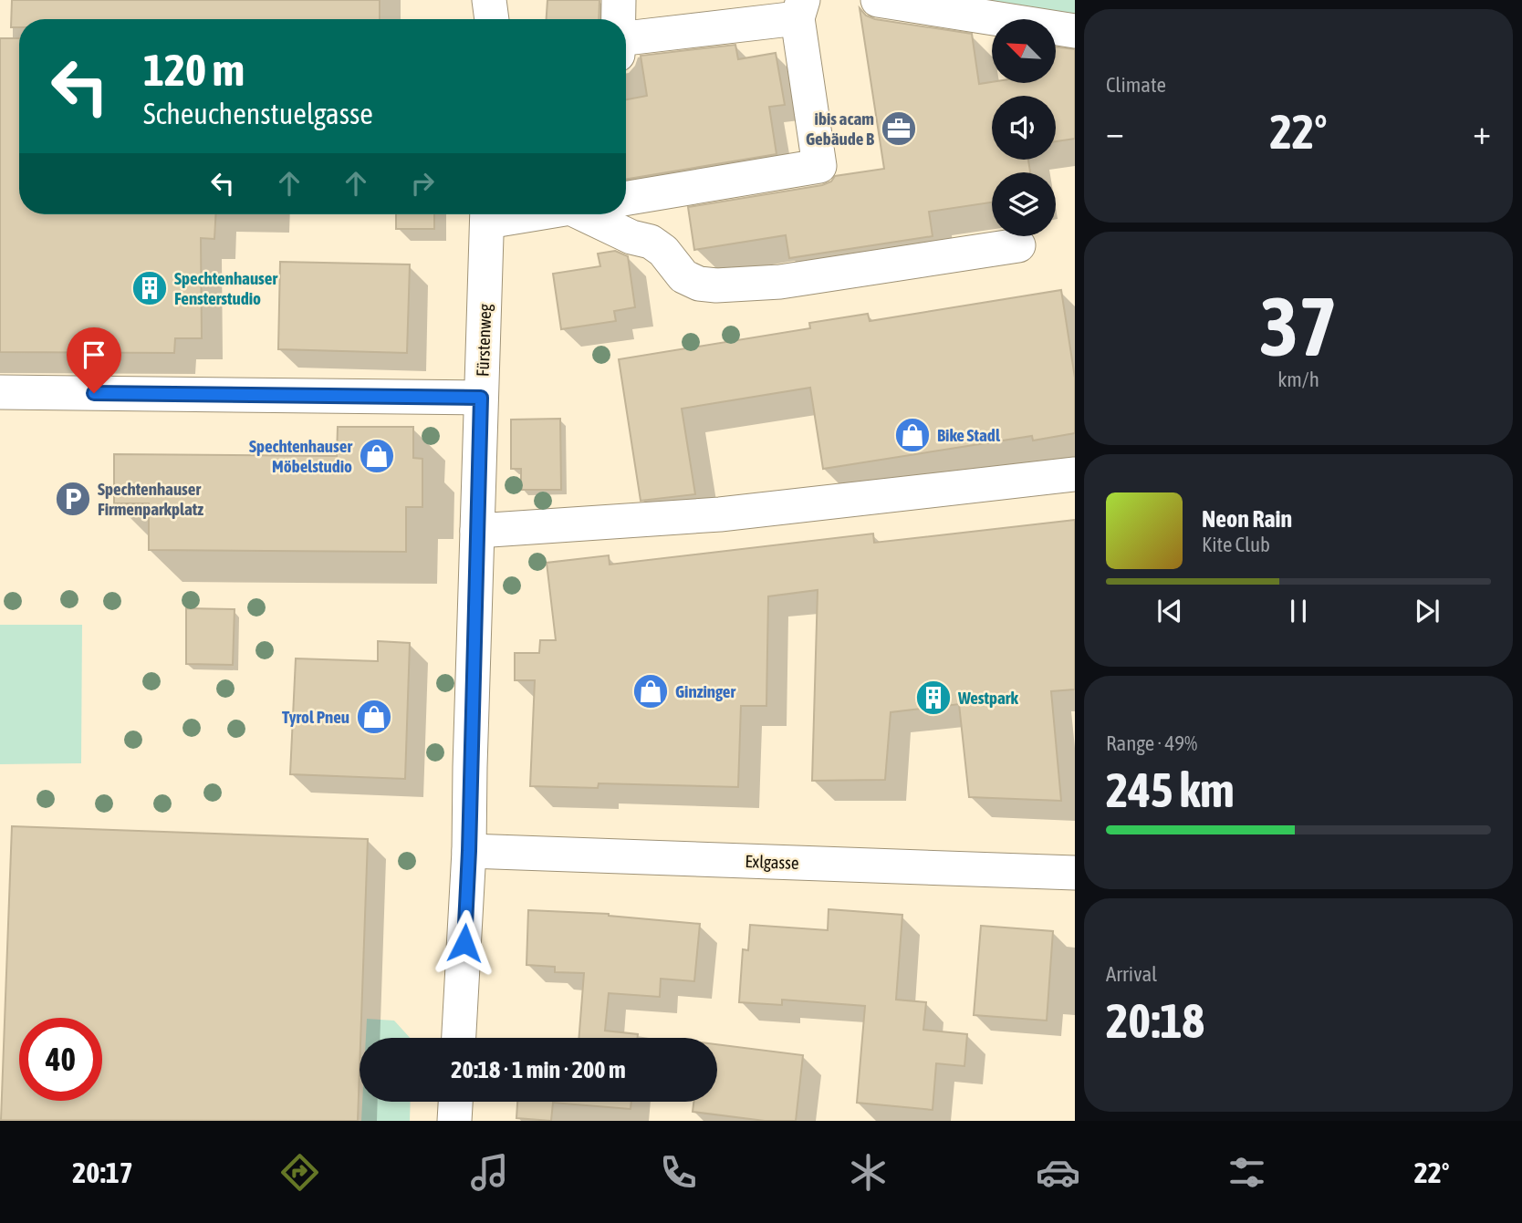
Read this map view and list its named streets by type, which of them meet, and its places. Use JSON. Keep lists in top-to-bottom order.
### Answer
{
  "streets": {
    "street": ["Fürstenweg", "Exlgasse"]
  },
  "crossings": [
    ["Fürstenweg", "Exlgasse"]
  ],
  "places": {
    "office": ["ibis acam Gebäude B"],
    "building": ["Spechtenhauser Fensterstudio", "Westpark"],
    "shop": [
      "Bike Stadl",
      "Spechtenhauser Möbelstudio",
      "Ginzinger",
      "Tyrol Pneu"
    ],
    "parking": ["Spechtenhauser Firmenparkplatz"]
  },
  "north": "top left",
  "page": {
    "tile": [
      "Climate",
      ["37", "km/h"],
      ["Range · 49%", "245 km"],
      ["Arrival", "20:18"]
    ],
    "turn": ["120 m", "Scheuchenstuelgasse"],
    "heat": ["−", "22°", "+"],
    "song": ["Neon Rain", "Kite Club"],
    "limit": "40",
    "trip": "20:18 · 1 min · 200 m",
    "tabs": ["20:17", "22°"]
  }
}
